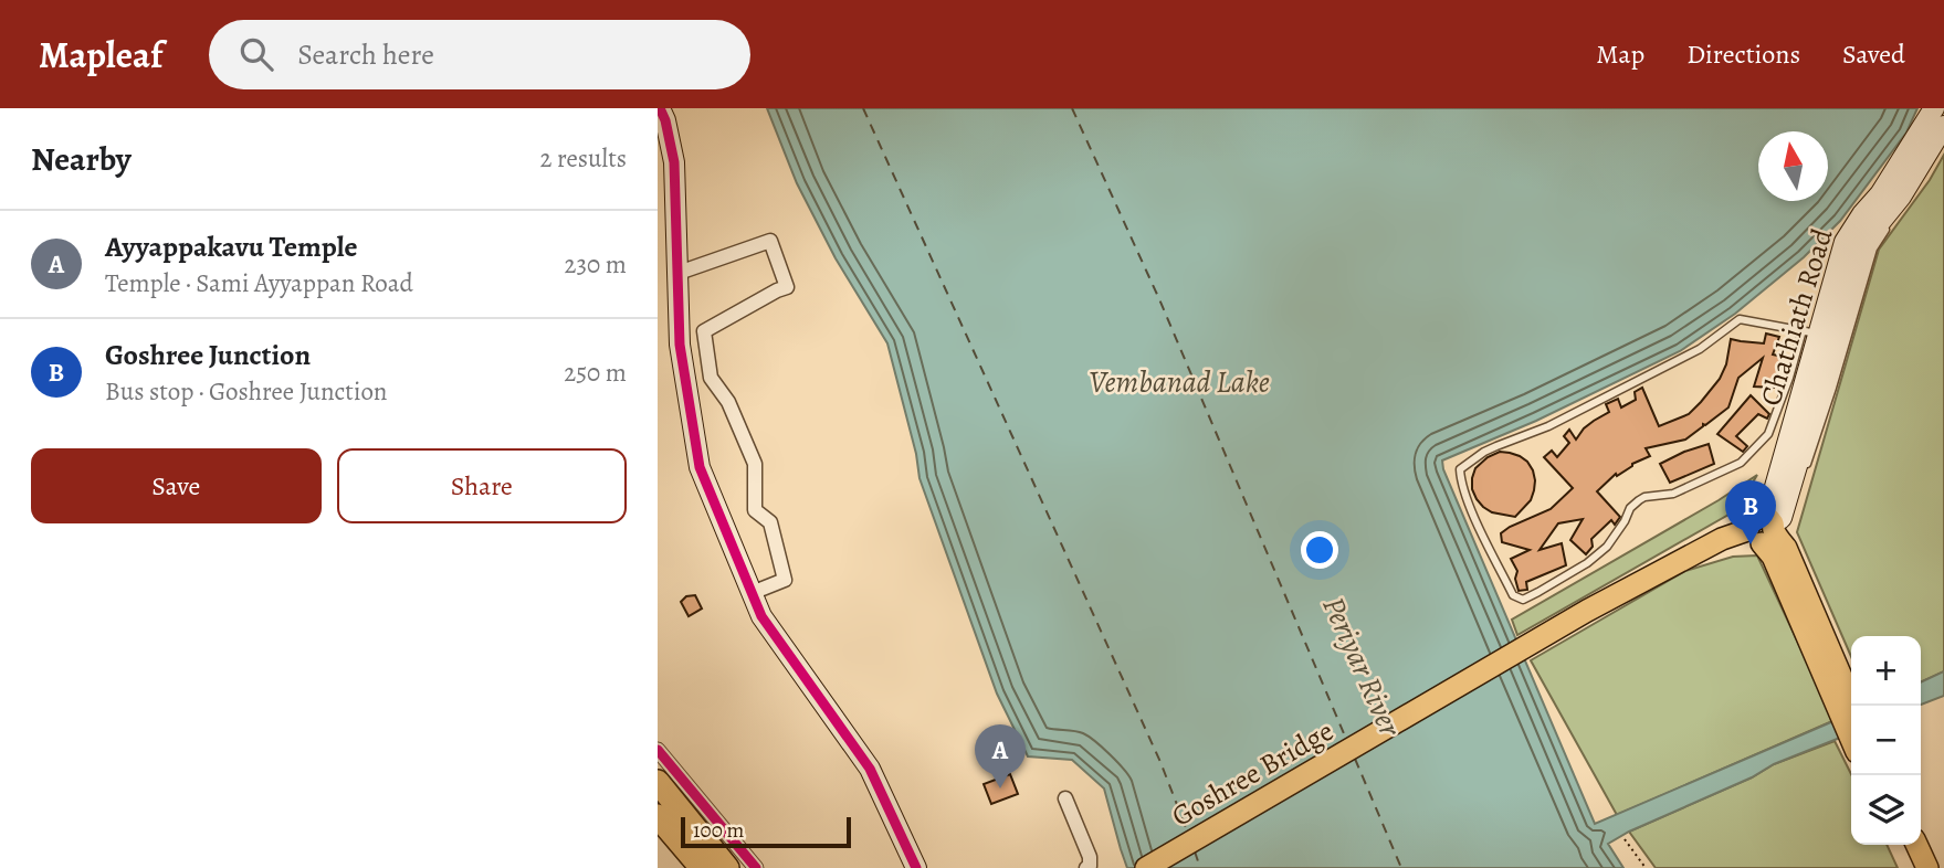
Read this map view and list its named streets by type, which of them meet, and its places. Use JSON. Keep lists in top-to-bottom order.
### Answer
{
  "streets": {
    "main road": ["Chathiath Road", "Goshree Bridge"]
  },
  "crossings": [
    ["Chathiath Road", "Goshree Bridge"]
  ],
  "water": ["Vembanad Lake", "Periyar River"],
  "scale_bar": "100 m",
  "north": "top",
  "page": {
    "header": "Mapleaf",
    "search": "Search here",
    "nav": ["Map", "Directions", "Saved"],
    "heading": ["Nearby", "2 results"],
    "list": [
      {
        "mark": "A",
        "name": "Ayyappakavu Temple",
        "note": "Temple · Sami Ayyappan Road",
        "value": "230 m"
      },
      {
        "mark": "B",
        "name": "Goshree Junction",
        "note": "Bus stop · Goshree Junction",
        "value": "250 m"
      }
    ],
    "buttons": ["Save", "Share"],
    "pins": ["B", "A"],
    "map_buttons": ["+", "−"],
    "scale": "100 m"
  }
}
